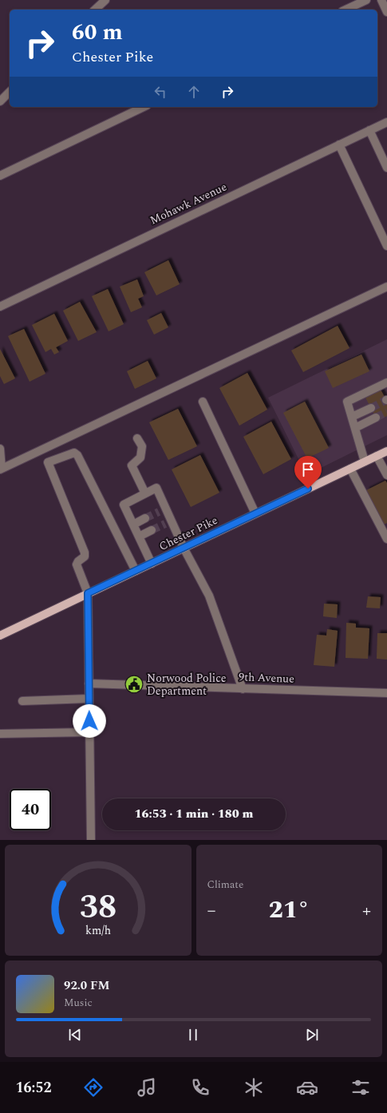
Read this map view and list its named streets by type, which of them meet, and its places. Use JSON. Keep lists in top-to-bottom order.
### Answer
{
  "streets": {
    "main road": ["Chester Pike"],
    "street": ["Mohawk Avenue", "9th Avenue"]
  },
  "places": {
    "public building": ["Norwood Police Department"]
  },
  "page": {
    "turn": ["60 m", "Chester Pike"],
    "limit": "40",
    "trip": "16:53 · 1 min · 180 m",
    "tile": "Climate",
    "heat": ["−", "21°", "+"],
    "song": ["92.0 FM", "Music"],
    "tabs": "16:52",
    "gauge": ["38", "km/h"]
  }
}
